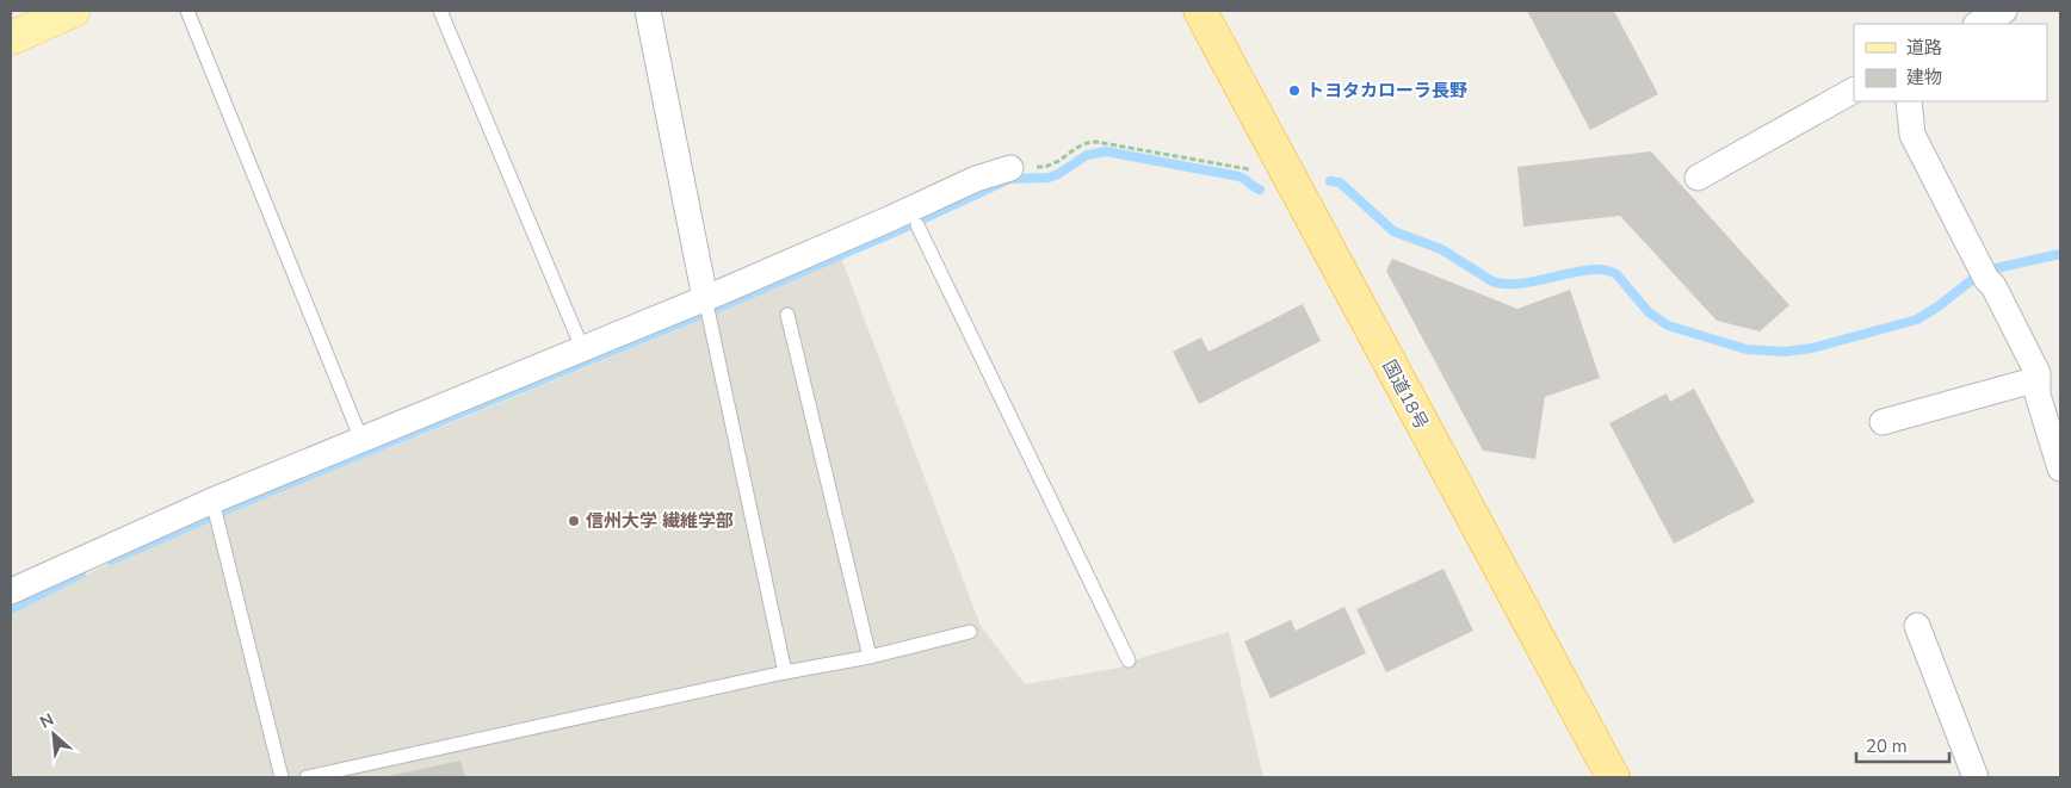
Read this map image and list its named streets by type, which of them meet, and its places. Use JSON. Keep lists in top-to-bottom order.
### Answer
{
  "streets": {
    "highway": ["国道18号"]
  },
  "places": ["トヨタカローラ長野", "信州大学 繊維学部"],
  "legend": ["道路", "建物"],
  "scale_bar": "20 m",
  "north": "top left"
}
